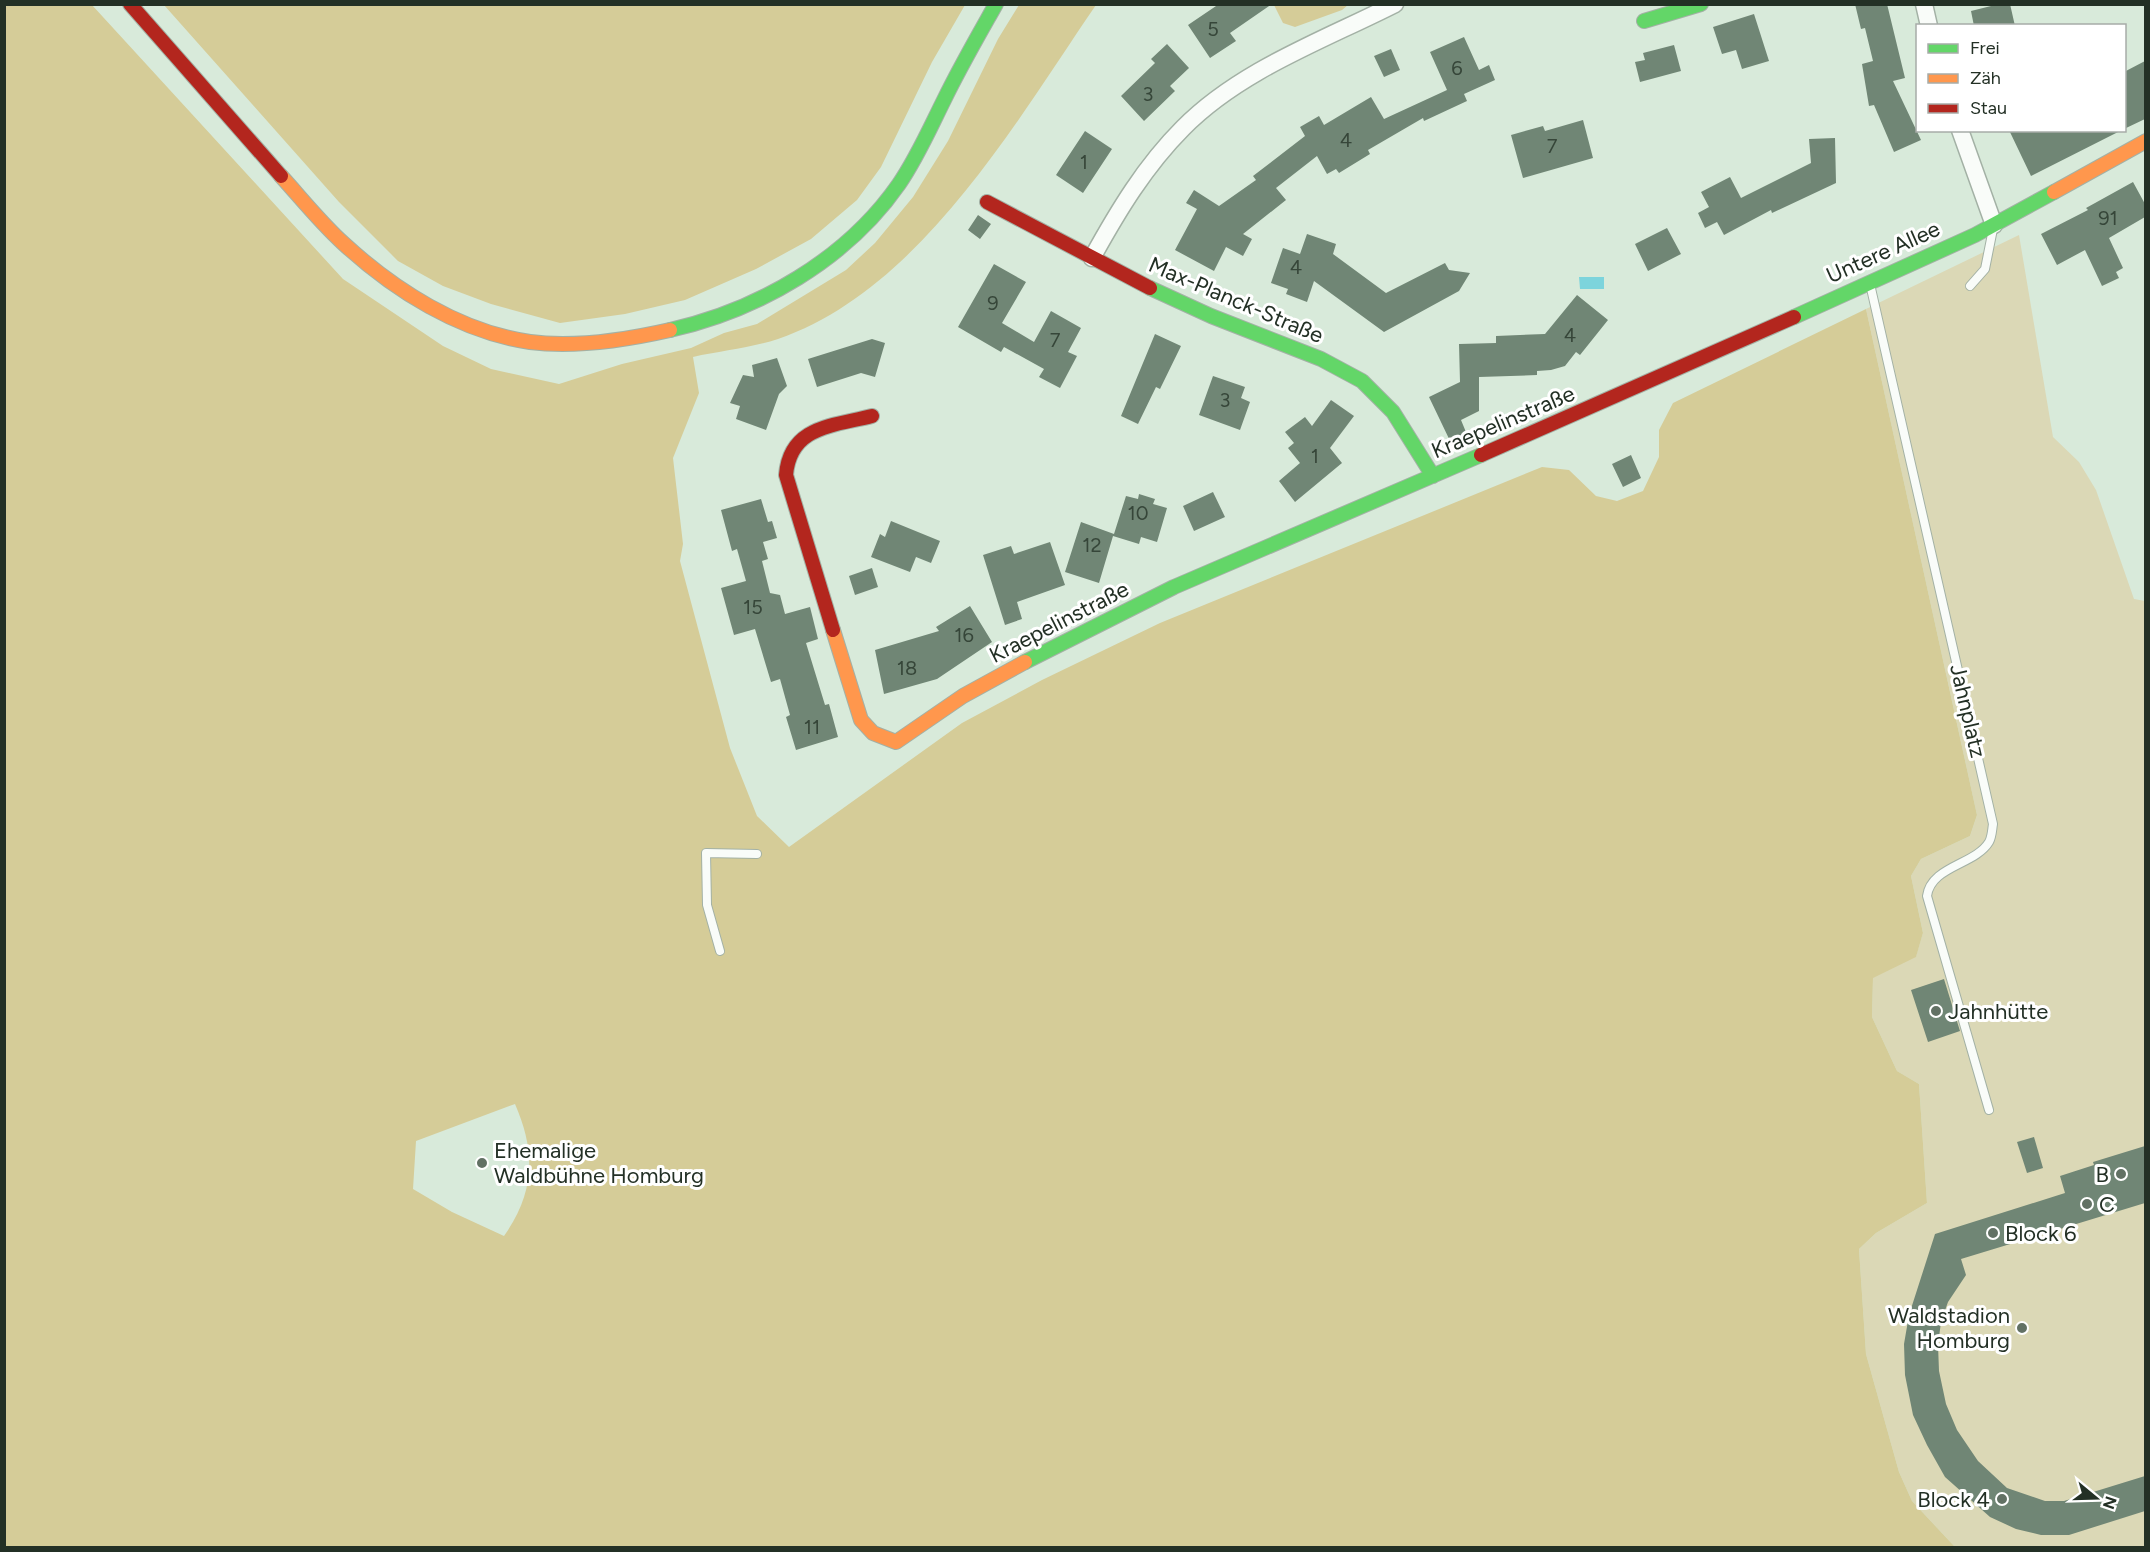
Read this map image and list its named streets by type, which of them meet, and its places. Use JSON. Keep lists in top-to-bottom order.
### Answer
{
  "streets": {
    "street": ["Untere Allee", "Max-Planck-Straße", "Kraepelinstraße"],
    "lane": ["Jahnplatz"]
  },
  "crossings": [
    ["Untere Allee", "Kraepelinstraße"],
    ["Untere Allee", "Jahnplatz"],
    ["Max-Planck-Straße", "Kraepelinstraße"]
  ],
  "places": [
    "Jahnhütte",
    "Ehemalige Waldbühne Homburg",
    "B",
    "C",
    "Block 6",
    "Waldstadion Homburg",
    "Block 4"
  ],
  "house_numbers": [
    "5",
    "6",
    "3",
    "4",
    "7",
    "1",
    "91",
    "4",
    "9",
    "4",
    "7",
    "3",
    "1",
    "10",
    "12",
    "15",
    "16",
    "18",
    "11"
  ],
  "legend": ["Frei", "Zäh", "Stau"],
  "north": "right"
}
